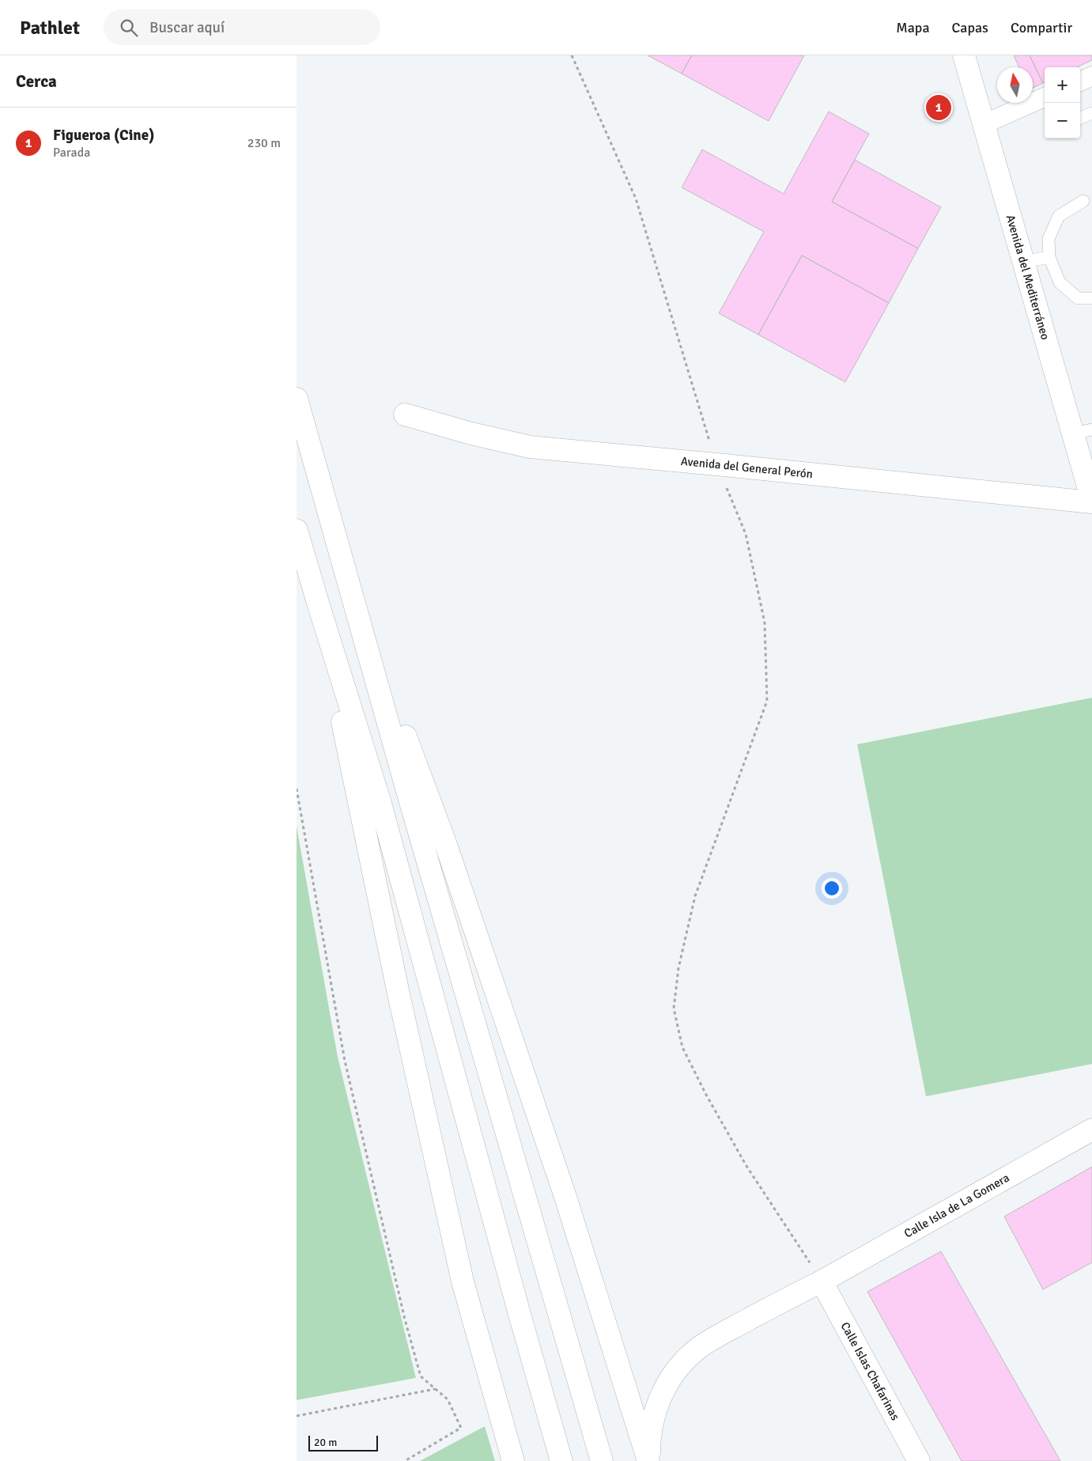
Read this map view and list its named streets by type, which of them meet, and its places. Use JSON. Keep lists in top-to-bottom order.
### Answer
{
  "streets": {
    "main road": [
      "Avenida del Mediterráneo",
      "Avenida del General Perón",
      "Calle Isla de La Gomera",
      "Calle Islas Chafarinas"
    ]
  },
  "crossings": [
    ["Avenida del Mediterráneo", "Avenida del General Perón"],
    ["Calle Isla de La Gomera", "Calle Islas Chafarinas"]
  ],
  "scale_bar": "20 m",
  "north": "top",
  "page": {
    "header": "Pathlet",
    "search": "Buscar aquí",
    "nav": ["Mapa", "Capas", "Compartir"],
    "heading": "Cerca",
    "map_buttons": ["+", "−"],
    "pins": "1",
    "list": [
      {
        "mark": "1",
        "name": "Figueroa (Cine)",
        "note": "Parada",
        "value": "230 m"
      }
    ],
    "scale": "20 m"
  }
}
